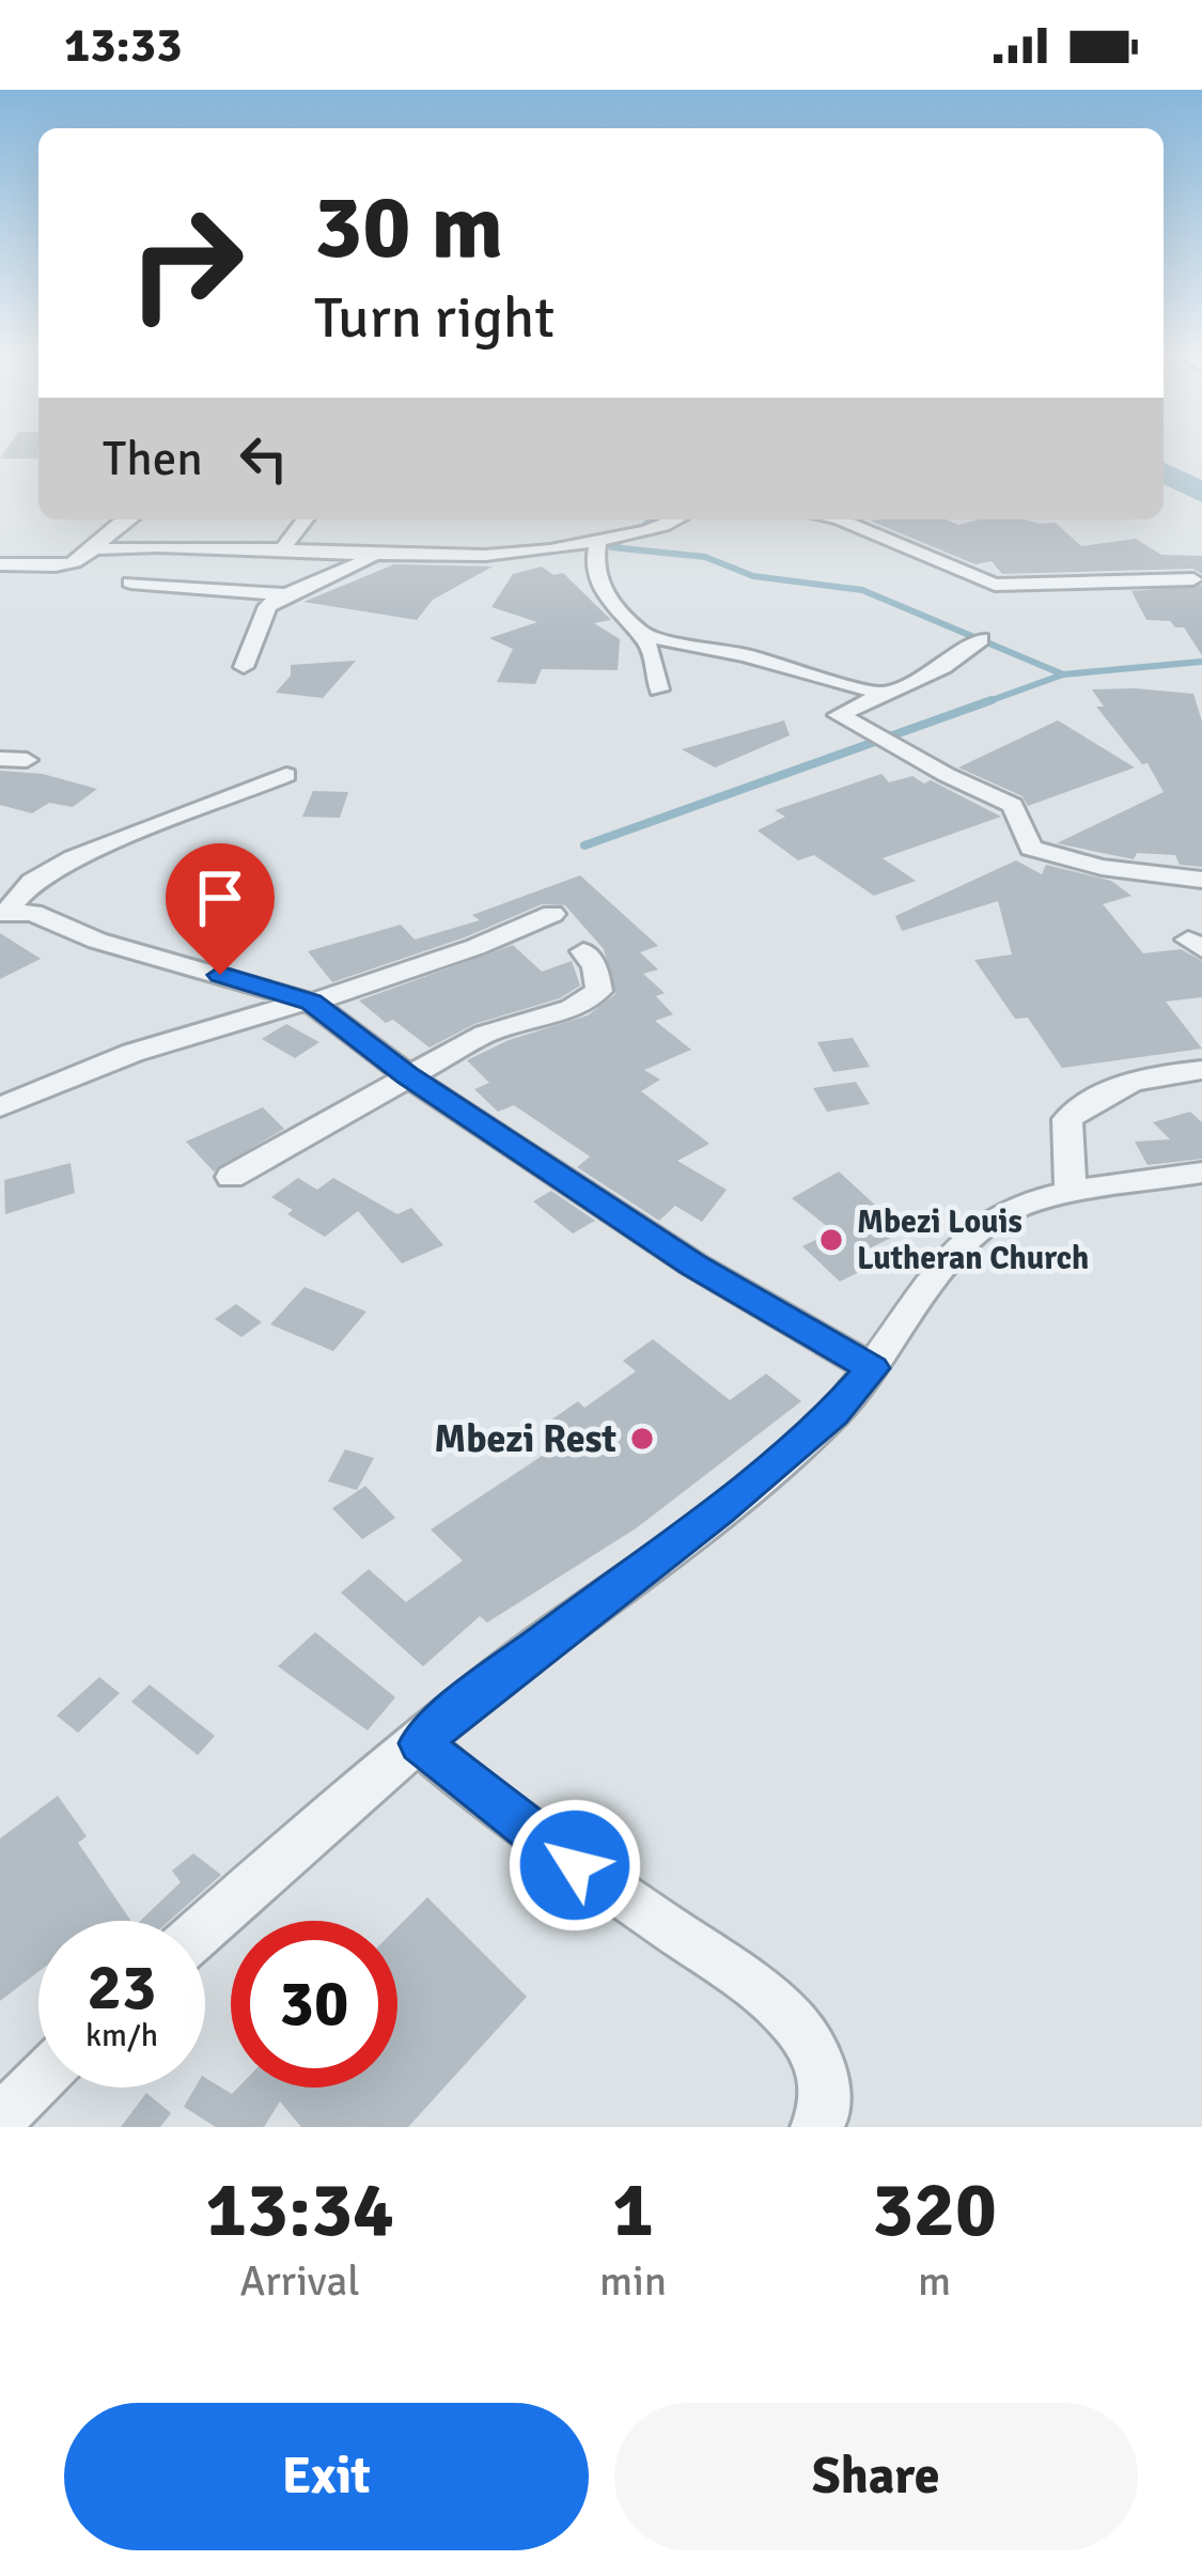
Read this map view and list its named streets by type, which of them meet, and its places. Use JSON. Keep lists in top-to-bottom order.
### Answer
{
  "places": ["Mbezi Louis Lutheran Church", "Mbezi Rest"],
  "page": {
    "status": "13:33",
    "turn": ["30 m", "Turn right"],
    "then": "Then",
    "speed": "23 km/h",
    "limit": "30",
    "eta": [
      "13:34",
      "Arrival",
      "1",
      "min",
      "320",
      "m"
    ],
    "buttons": ["Exit", "Share"]
  }
}
